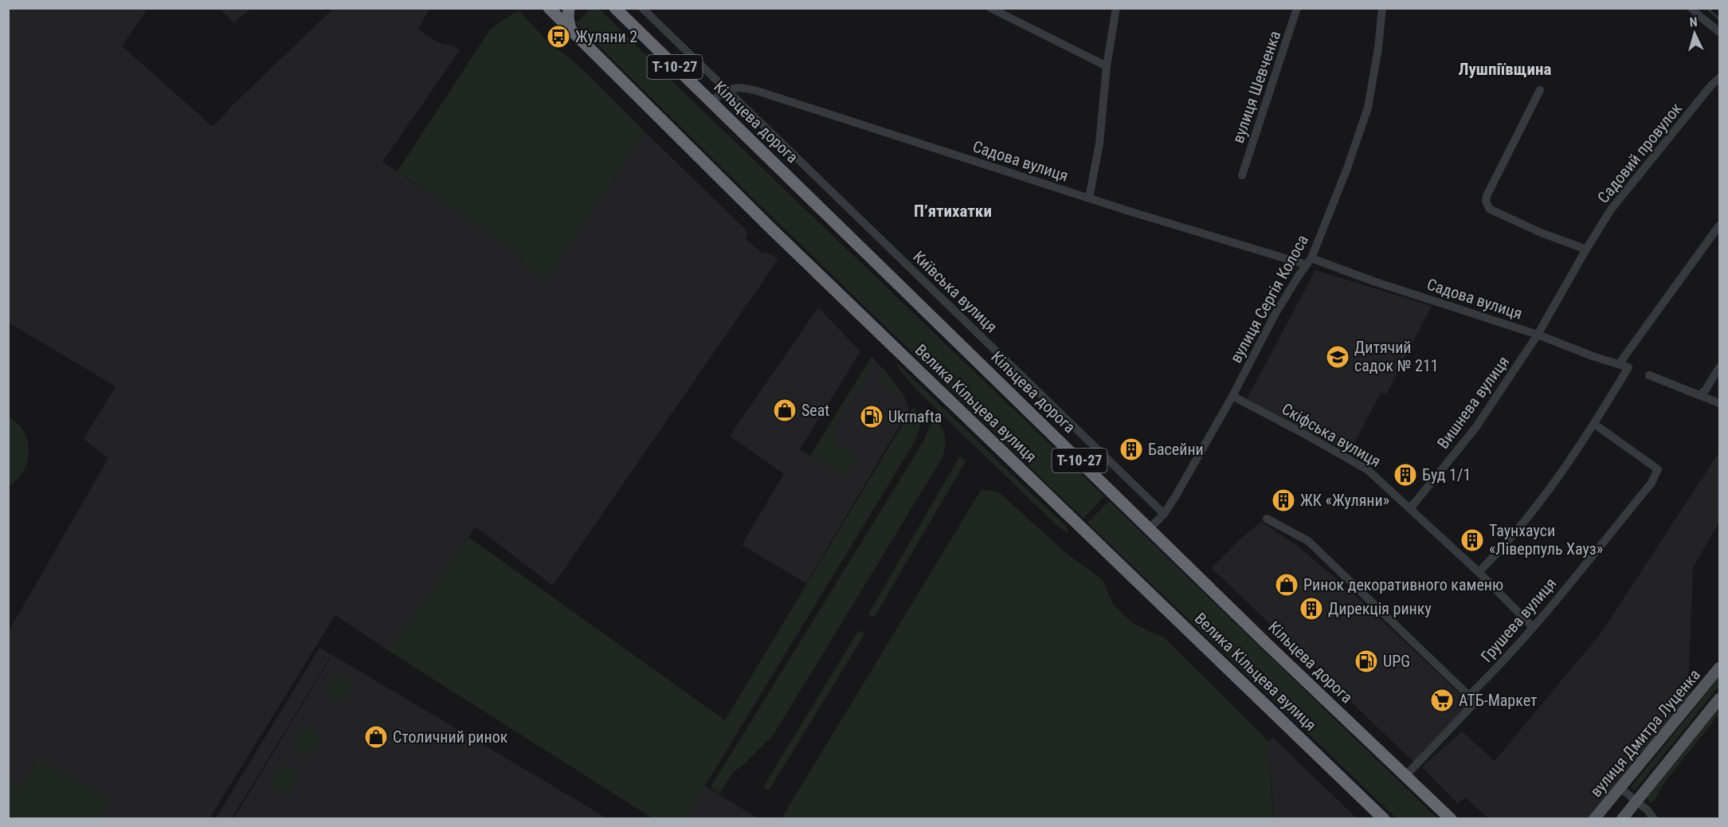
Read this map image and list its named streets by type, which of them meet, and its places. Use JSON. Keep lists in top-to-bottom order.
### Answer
{
  "streets": {
    "highway": ["Т-10-27", "Кільцева дорога", "Велика Кільцева вулиця"],
    "main road": ["вулиця Дмитра Луценка"],
    "street": [
      "вулиця Шевченка",
      "Садовий провулок",
      "Садова вулиця",
      "Київська вулиця",
      "вулиця Сергія Колоса",
      "Вишнева вулиця",
      "Скіфська вулиця",
      "Грушева вулиця"
    ]
  },
  "crossings": [
    ["Кільцева дорога", "вулиця Сергія Колоса"],
    ["Кільцева дорога", "Грушева вулиця"],
    ["Садовий провулок", "Садова вулиця"],
    ["Садовий провулок", "Вишнева вулиця"],
    ["Садова вулиця", "Київська вулиця"],
    ["Садова вулиця", "вулиця Сергія Колоса"],
    ["Садова вулиця", "Вишнева вулиця"],
    ["Садова вулиця", "Грушева вулиця"],
    ["Київська вулиця", "вулиця Сергія Колоса"],
    ["вулиця Сергія Колоса", "Скіфська вулиця"],
    ["Вишнева вулиця", "Скіфська вулиця"],
    ["Скіфська вулиця", "Грушева вулиця"]
  ],
  "districts": ["Лушпіївщина", "Пʼятихатки"],
  "places": {
    "bus stop": ["Жуляни 2"],
    "school or university": ["Дитячий садок № 211"],
    "shop": ["Seat", "Ринок декоративного каменю", "Столичний ринок"],
    "fuel station": ["Ukrnafta", "UPG"],
    "building": [
      "Басейни",
      "Буд 1/1",
      "ЖК «Жуляни»",
      "Таунхауси «Ліверпуль Хауз»",
      "Дирекція ринку"
    ],
    "supermarket": ["АТБ-Маркет"]
  },
  "north": "top"
}
